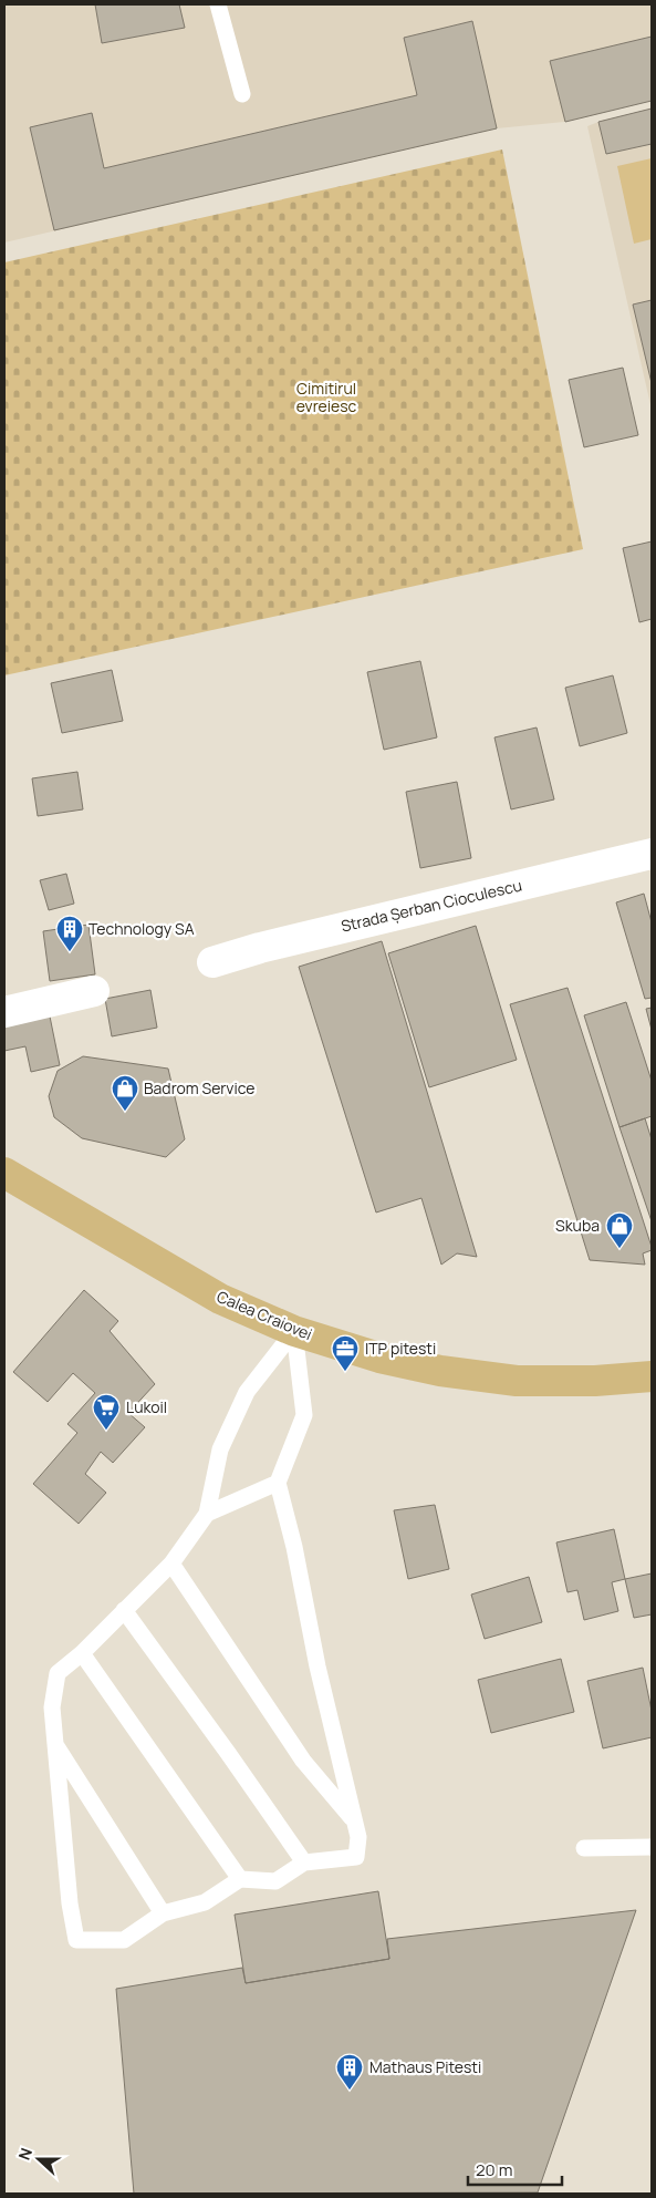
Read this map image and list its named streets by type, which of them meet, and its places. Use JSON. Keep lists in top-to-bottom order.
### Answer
{
  "streets": {
    "main road": ["Calea Craiovei"],
    "street": ["Strada Șerban Cioculescu"]
  },
  "parks": ["Cimitirul evreiesc"],
  "places": {
    "building": ["Technology SA", "Mathaus Pitesti"],
    "shop": ["Badrom Service", "Skuba"],
    "office": ["ITP pitesti"],
    "supermarket": ["Lukoil"]
  },
  "scale_bar": "20 m",
  "north": "left"
}
